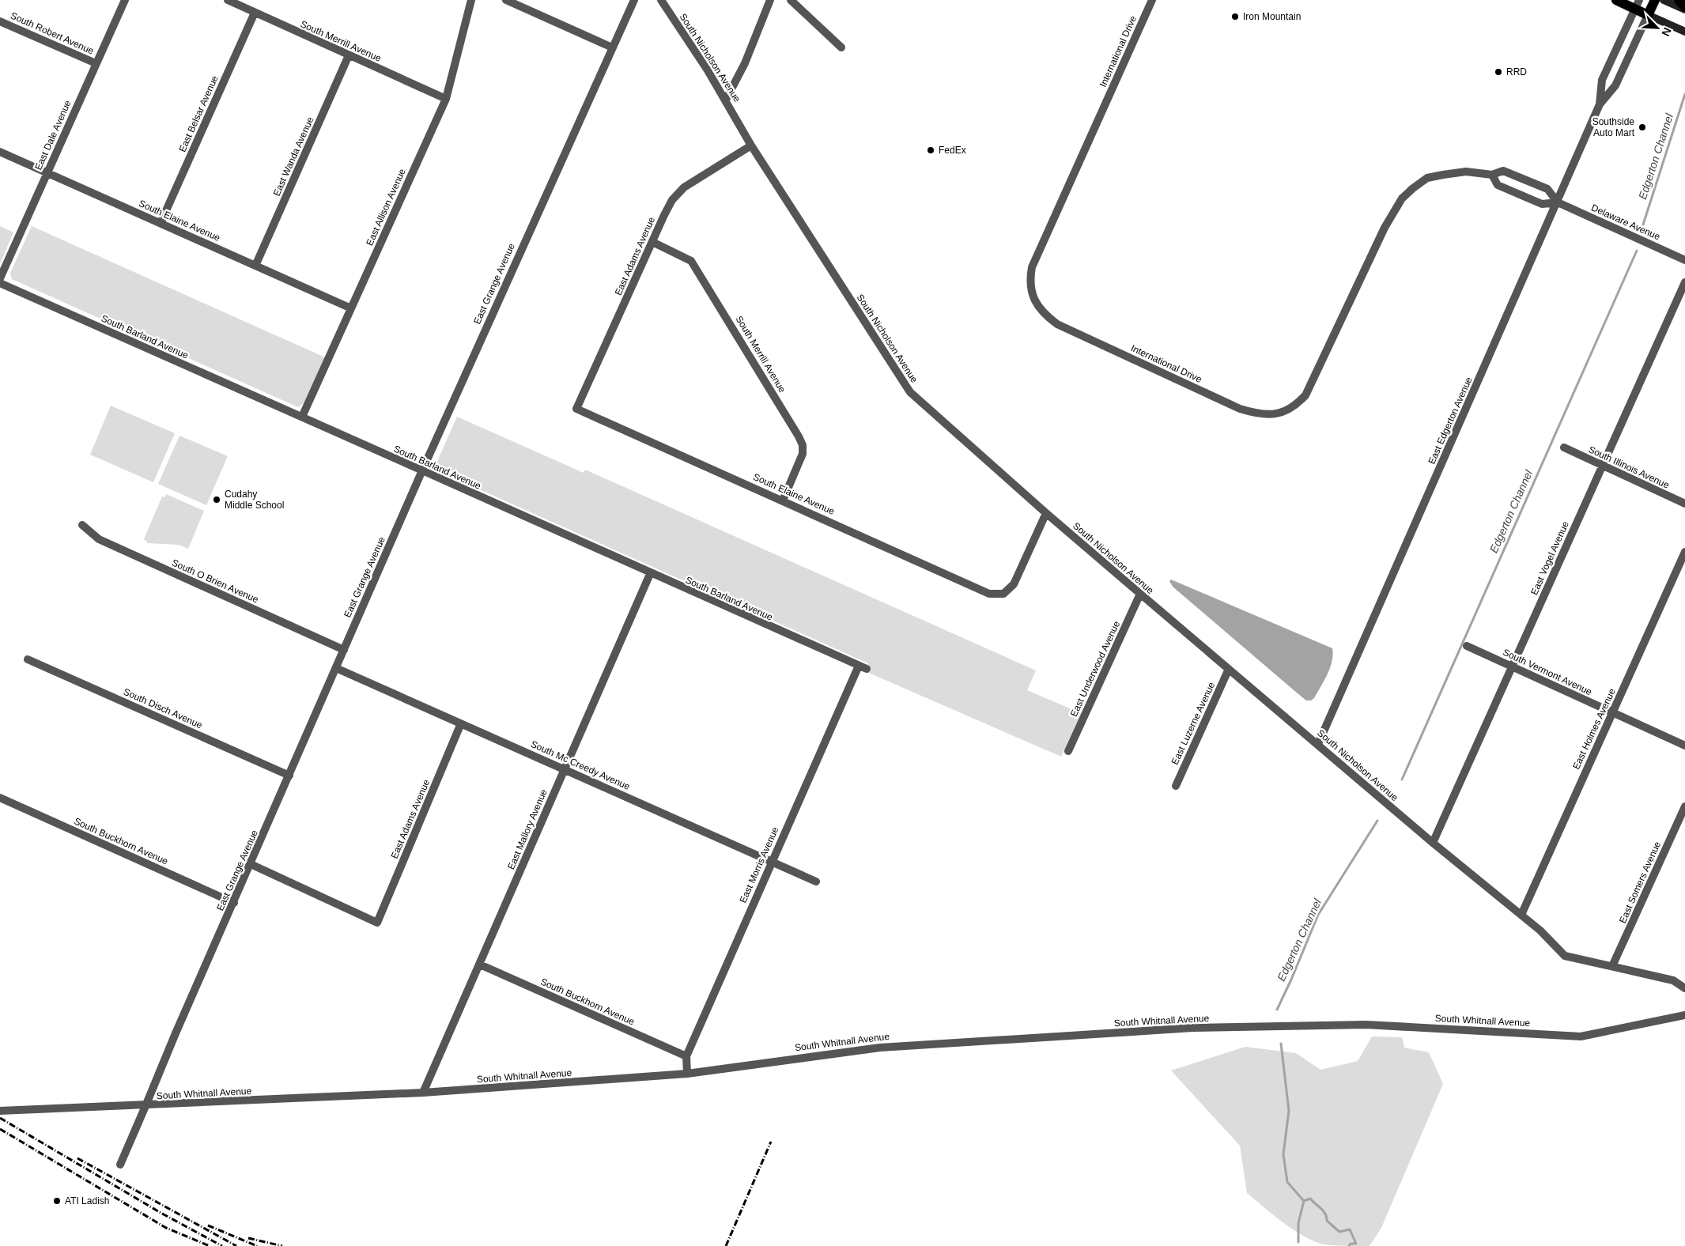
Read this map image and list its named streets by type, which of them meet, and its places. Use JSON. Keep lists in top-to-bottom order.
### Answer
{
  "streets": {
    "street": [
      "South Robert Avenue",
      "South Merrill Avenue",
      "International Drive",
      "South Nicholson Avenue",
      "East Belsar Avenue",
      "East Dale Avenue",
      "East Wanda Avenue",
      "East Allison Avenue",
      "South Elaine Avenue",
      "Delaware Avenue",
      "East Adams Avenue",
      "East Grange Avenue",
      "South Barland Avenue",
      "East Edgerton Avenue",
      "South Illinois Avenue",
      "East Vogel Avenue",
      "South O Brien Avenue",
      "East Underwood Avenue",
      "South Vermont Avenue",
      "South Disch Avenue",
      "East Luzerne Avenue",
      "East Holmes Avenue",
      "South Mc Creedy Avenue",
      "East Mallory Avenue",
      "South Buckhorn Avenue",
      "East Morris Avenue",
      "East Somers Avenue",
      "South Whitnall Avenue"
    ]
  },
  "crossings": [
    ["South Robert Avenue", "East Dale Avenue"],
    ["South Merrill Avenue", "East Belsar Avenue"],
    ["South Merrill Avenue", "East Wanda Avenue"],
    ["South Merrill Avenue", "East Allison Avenue"],
    ["South Merrill Avenue", "South Elaine Avenue"],
    ["South Merrill Avenue", "East Adams Avenue"],
    ["International Drive", "Delaware Avenue"],
    ["International Drive", "East Edgerton Avenue"],
    ["South Nicholson Avenue", "South Elaine Avenue"],
    ["South Nicholson Avenue", "East Adams Avenue"],
    ["South Nicholson Avenue", "East Edgerton Avenue"],
    ["South Nicholson Avenue", "East Vogel Avenue"],
    ["South Nicholson Avenue", "East Underwood Avenue"],
    ["South Nicholson Avenue", "East Luzerne Avenue"],
    ["South Nicholson Avenue", "East Holmes Avenue"],
    ["South Nicholson Avenue", "East Somers Avenue"],
    ["East Belsar Avenue", "South Elaine Avenue"],
    ["East Dale Avenue", "South Elaine Avenue"],
    ["East Wanda Avenue", "South Elaine Avenue"],
    ["East Allison Avenue", "South Elaine Avenue"],
    ["East Allison Avenue", "South Barland Avenue"],
    ["South Elaine Avenue", "East Adams Avenue"],
    ["Delaware Avenue", "East Edgerton Avenue"],
    ["East Adams Avenue", "East Grange Avenue"],
    ["East Adams Avenue", "South Mc Creedy Avenue"],
    ["East Grange Avenue", "South Barland Avenue"],
    ["East Grange Avenue", "South O Brien Avenue"],
    ["East Grange Avenue", "South Disch Avenue"],
    ["East Grange Avenue", "South Mc Creedy Avenue"],
    ["East Grange Avenue", "South Buckhorn Avenue"],
    ["East Grange Avenue", "South Whitnall Avenue"],
    ["South Barland Avenue", "East Mallory Avenue"],
    ["South Barland Avenue", "East Morris Avenue"],
    ["South Illinois Avenue", "East Vogel Avenue"],
    ["East Vogel Avenue", "South Vermont Avenue"],
    ["South Vermont Avenue", "East Holmes Avenue"],
    ["South Mc Creedy Avenue", "East Mallory Avenue"],
    ["South Mc Creedy Avenue", "East Morris Avenue"],
    ["East Mallory Avenue", "South Buckhorn Avenue"],
    ["East Mallory Avenue", "South Whitnall Avenue"],
    ["South Buckhorn Avenue", "East Morris Avenue"],
    ["East Morris Avenue", "South Whitnall Avenue"]
  ],
  "water": ["Edgerton Channel"],
  "places": [
    "Iron Mountain",
    "RRD",
    "Southside Auto Mart",
    "FedEx",
    "Cudahy Middle School",
    "ATI Ladish"
  ],
  "north": "bottom right"
}
